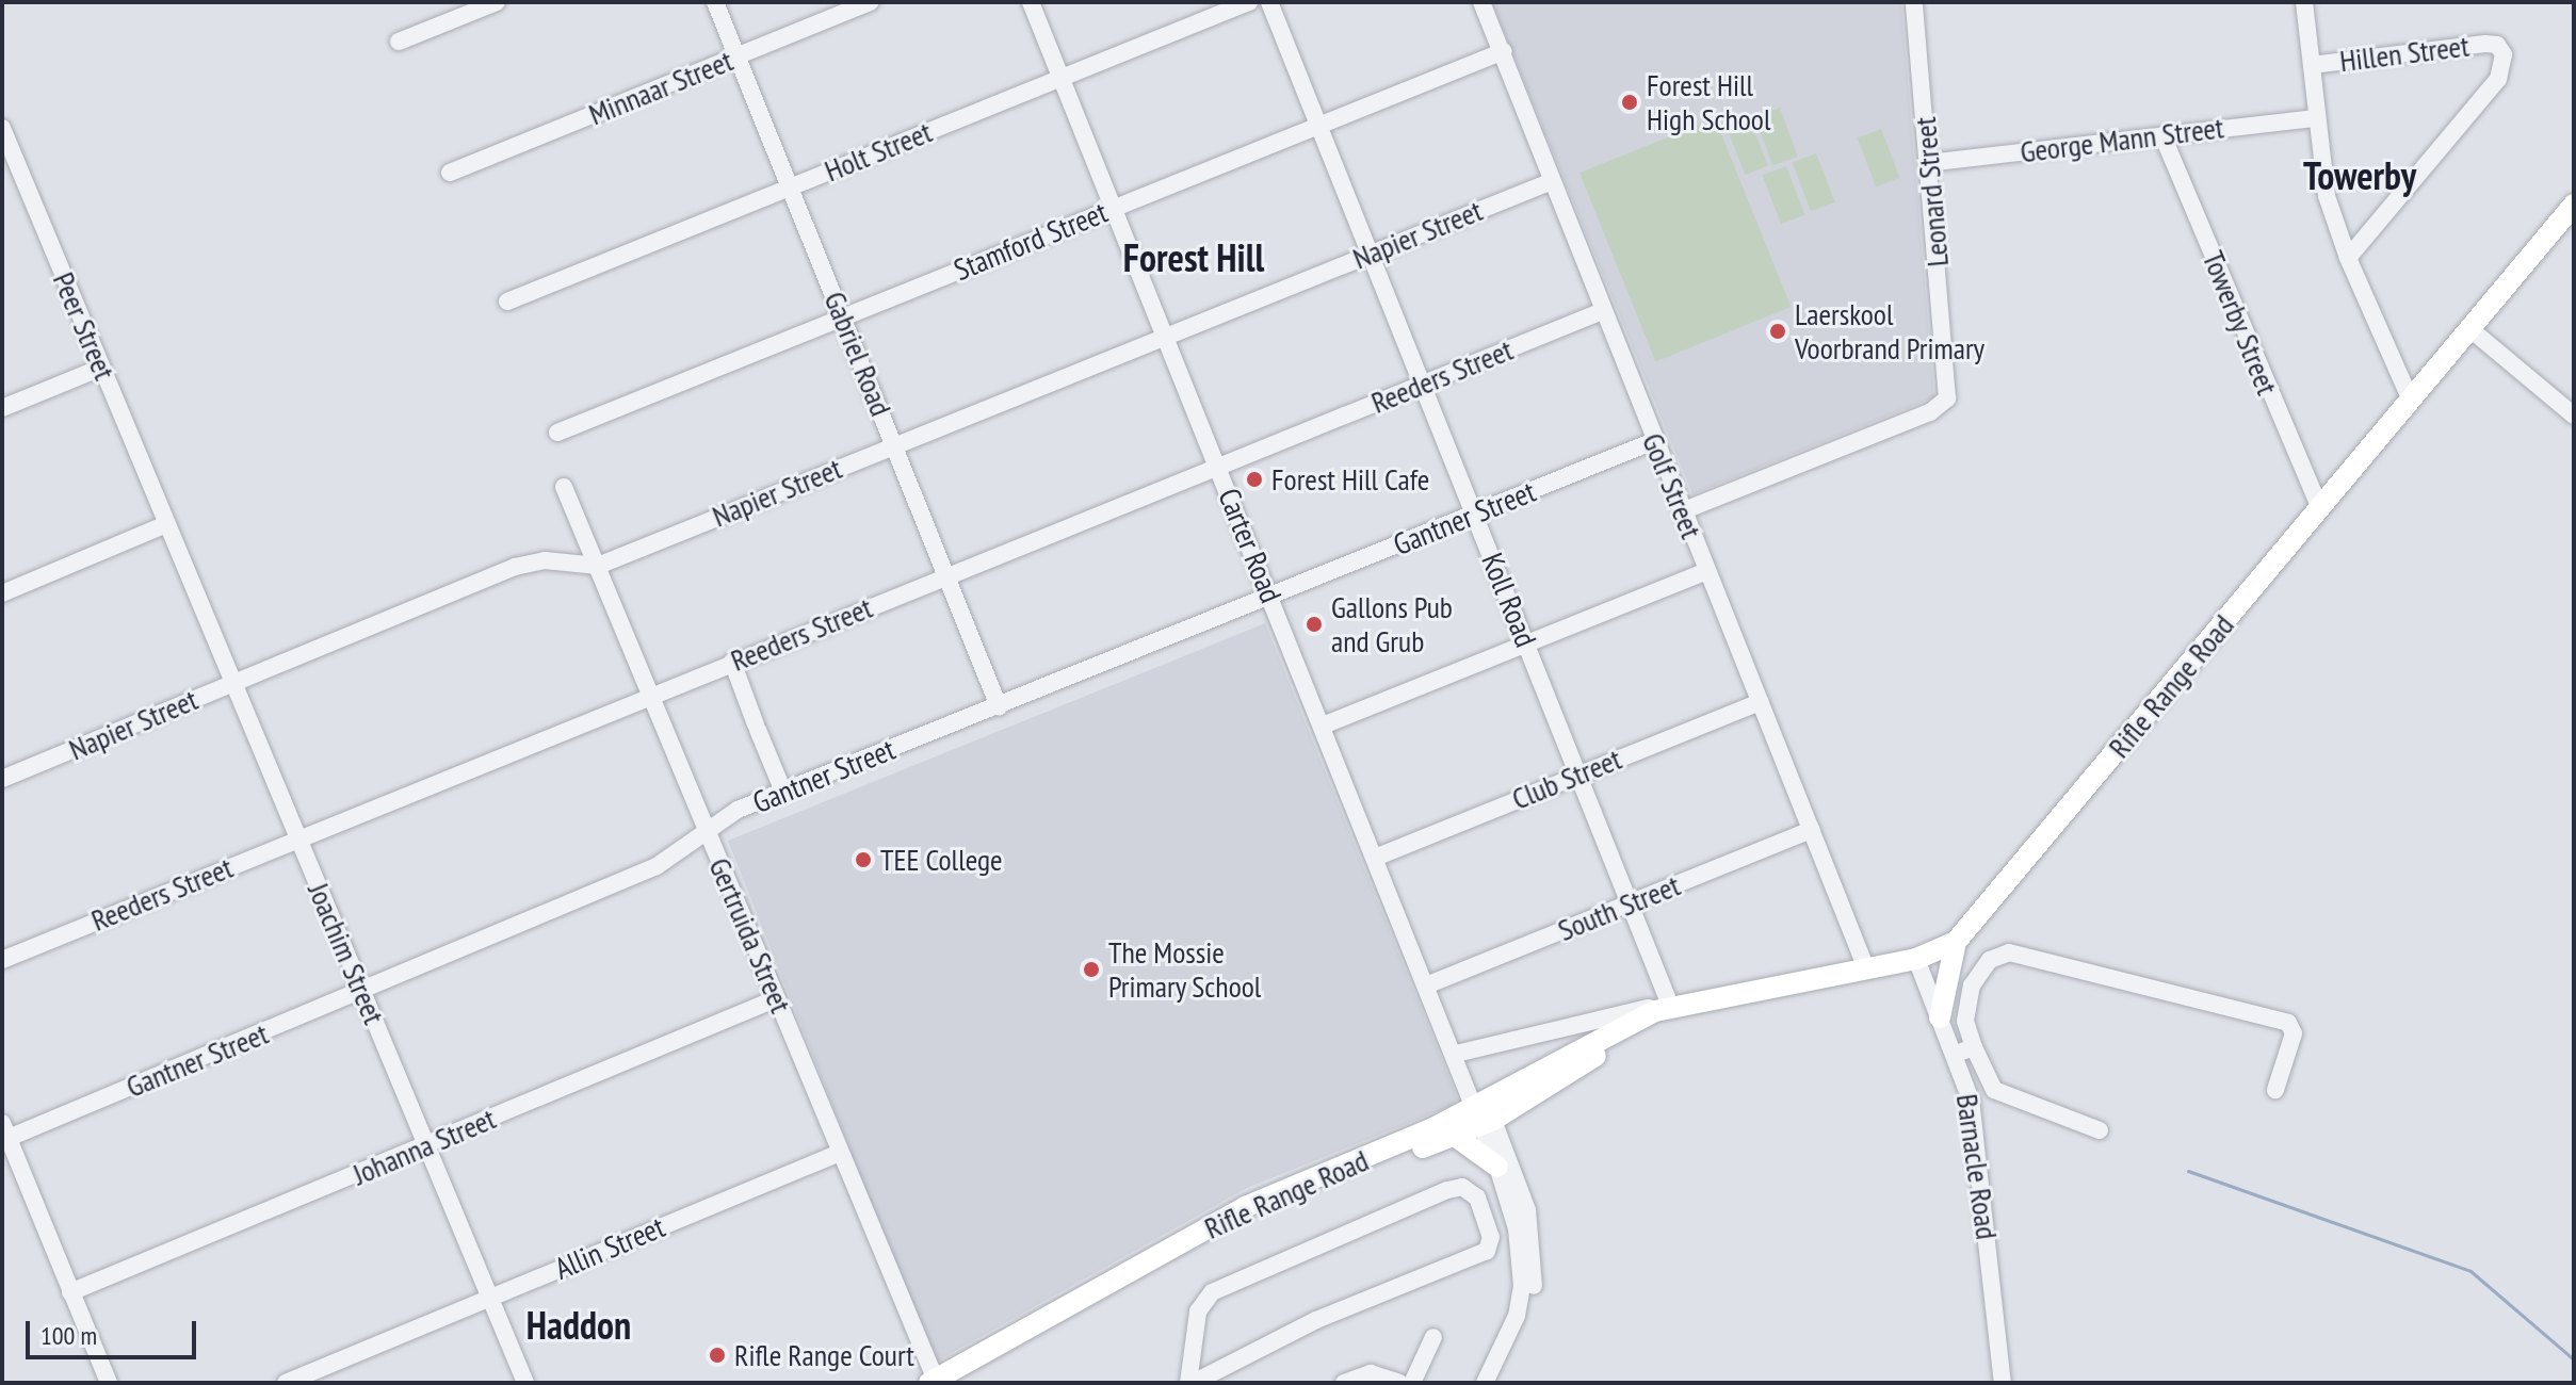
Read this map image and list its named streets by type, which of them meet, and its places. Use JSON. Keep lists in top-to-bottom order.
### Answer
{
  "streets": {
    "main road": ["Rifle Range Road"],
    "street": [
      "Hillen Street",
      "Minnaar Street",
      "George Mann Street",
      "Holt Street",
      "Leonard Street",
      "Napier Street",
      "Stamford Street",
      "Towerby Street",
      "Peer Street",
      "Gabriel Road",
      "Reeders Street",
      "Golf Street",
      "Gantner Street",
      "Carter Road",
      "Koll Road",
      "Club Street",
      "South Street",
      "Gertruida Street",
      "Joachim Street",
      "Johanna Street",
      "Barnacle Road",
      "Allin Street"
    ]
  },
  "crossings": [
    ["Minnaar Street", "Gabriel Road"],
    ["George Mann Street", "Leonard Street"],
    ["George Mann Street", "Towerby Street"],
    ["Holt Street", "Gabriel Road"],
    ["Holt Street", "Carter Road"],
    ["Leonard Street", "Golf Street"],
    ["Napier Street", "Gabriel Road"],
    ["Napier Street", "Golf Street"],
    ["Napier Street", "Carter Road"],
    ["Napier Street", "Koll Road"],
    ["Napier Street", "Gertruida Street"],
    ["Napier Street", "Joachim Street"],
    ["Stamford Street", "Gabriel Road"],
    ["Stamford Street", "Golf Street"],
    ["Stamford Street", "Carter Road"],
    ["Stamford Street", "Koll Road"],
    ["Towerby Street", "Rifle Range Road"],
    ["Peer Street", "Joachim Street"],
    ["Gabriel Road", "Reeders Street"],
    ["Gabriel Road", "Gantner Street"],
    ["Reeders Street", "Golf Street"],
    ["Reeders Street", "Carter Road"],
    ["Reeders Street", "Koll Road"],
    ["Reeders Street", "Gertruida Street"],
    ["Reeders Street", "Joachim Street"],
    ["Golf Street", "Gantner Street"],
    ["Golf Street", "Rifle Range Road"],
    ["Golf Street", "Club Street"],
    ["Golf Street", "South Street"],
    ["Gantner Street", "Carter Road"],
    ["Gantner Street", "Koll Road"],
    ["Gantner Street", "Gertruida Street"],
    ["Gantner Street", "Joachim Street"],
    ["Carter Road", "Rifle Range Road"],
    ["Carter Road", "Club Street"],
    ["Carter Road", "South Street"],
    ["Koll Road", "Rifle Range Road"],
    ["Koll Road", "Club Street"],
    ["Koll Road", "South Street"],
    ["Rifle Range Road", "Gertruida Street"],
    ["Rifle Range Road", "Barnacle Road"],
    ["Gertruida Street", "Johanna Street"],
    ["Gertruida Street", "Allin Street"],
    ["Joachim Street", "Johanna Street"],
    ["Joachim Street", "Allin Street"]
  ],
  "districts": ["Towerby", "Forest Hill", "Haddon"],
  "places": [
    "Forest Hill High School",
    "Laerskool Voorbrand Primary",
    "Forest Hill Cafe",
    "Gallons Pub and Grub",
    "TEE College",
    "The Mossie Primary School",
    "Rifle Range Court"
  ],
  "scale_bar": "100 m"
}
